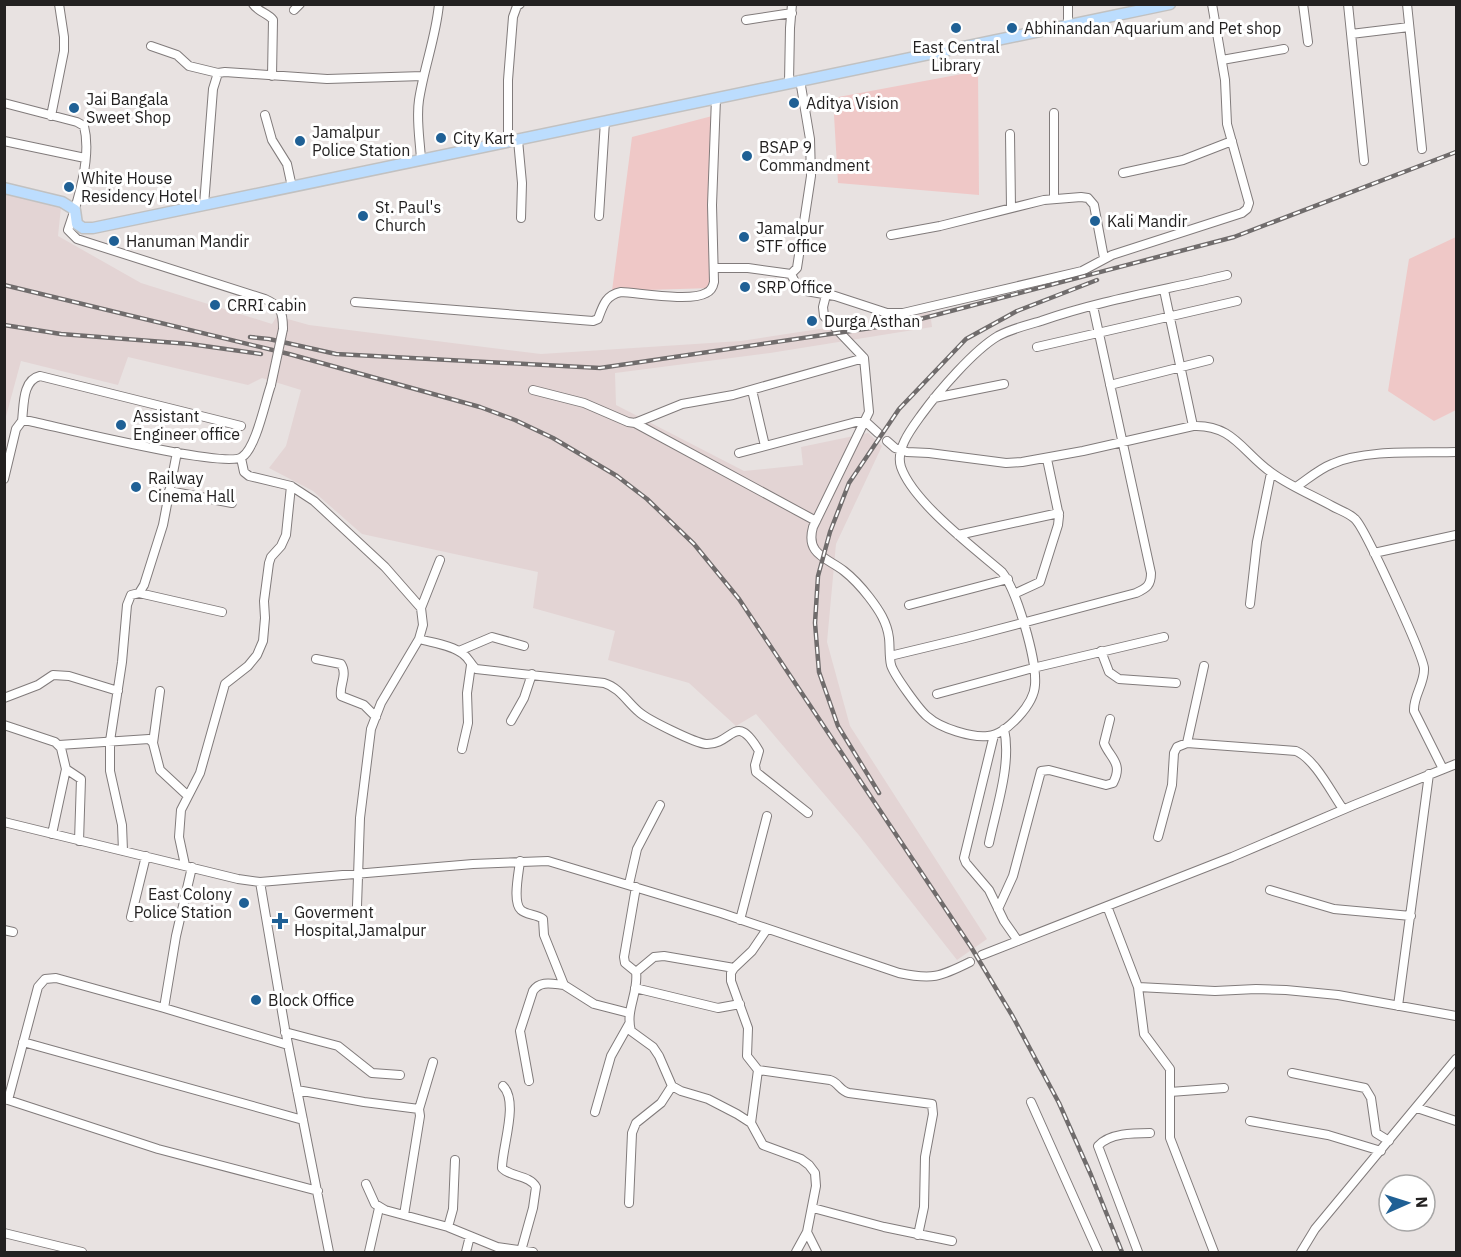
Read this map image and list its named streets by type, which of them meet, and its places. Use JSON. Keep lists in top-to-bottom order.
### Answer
{
  "places": {
    "other": [
      "East Central Library",
      "Abhinandan Aquarium and Pet shop",
      "Aditya Vision",
      "Jai Bangala Sweet Shop",
      "City Kart",
      "Jamalpur Police Station",
      "BSAP 9 Commandment",
      "White House Residency Hotel",
      "St. Paul's Church",
      "Kali Mandir",
      "Jamalpur STF office",
      "Hanuman Mandir",
      "SRP Office",
      "CRRI cabin",
      "Durga Asthan",
      "Assistant Engineer office",
      "Railway Cinema Hall",
      "East Colony Police Station",
      "Block Office"
    ],
    "health": ["Goverment Hospital,Jamalpur"]
  },
  "north": "right"
}
